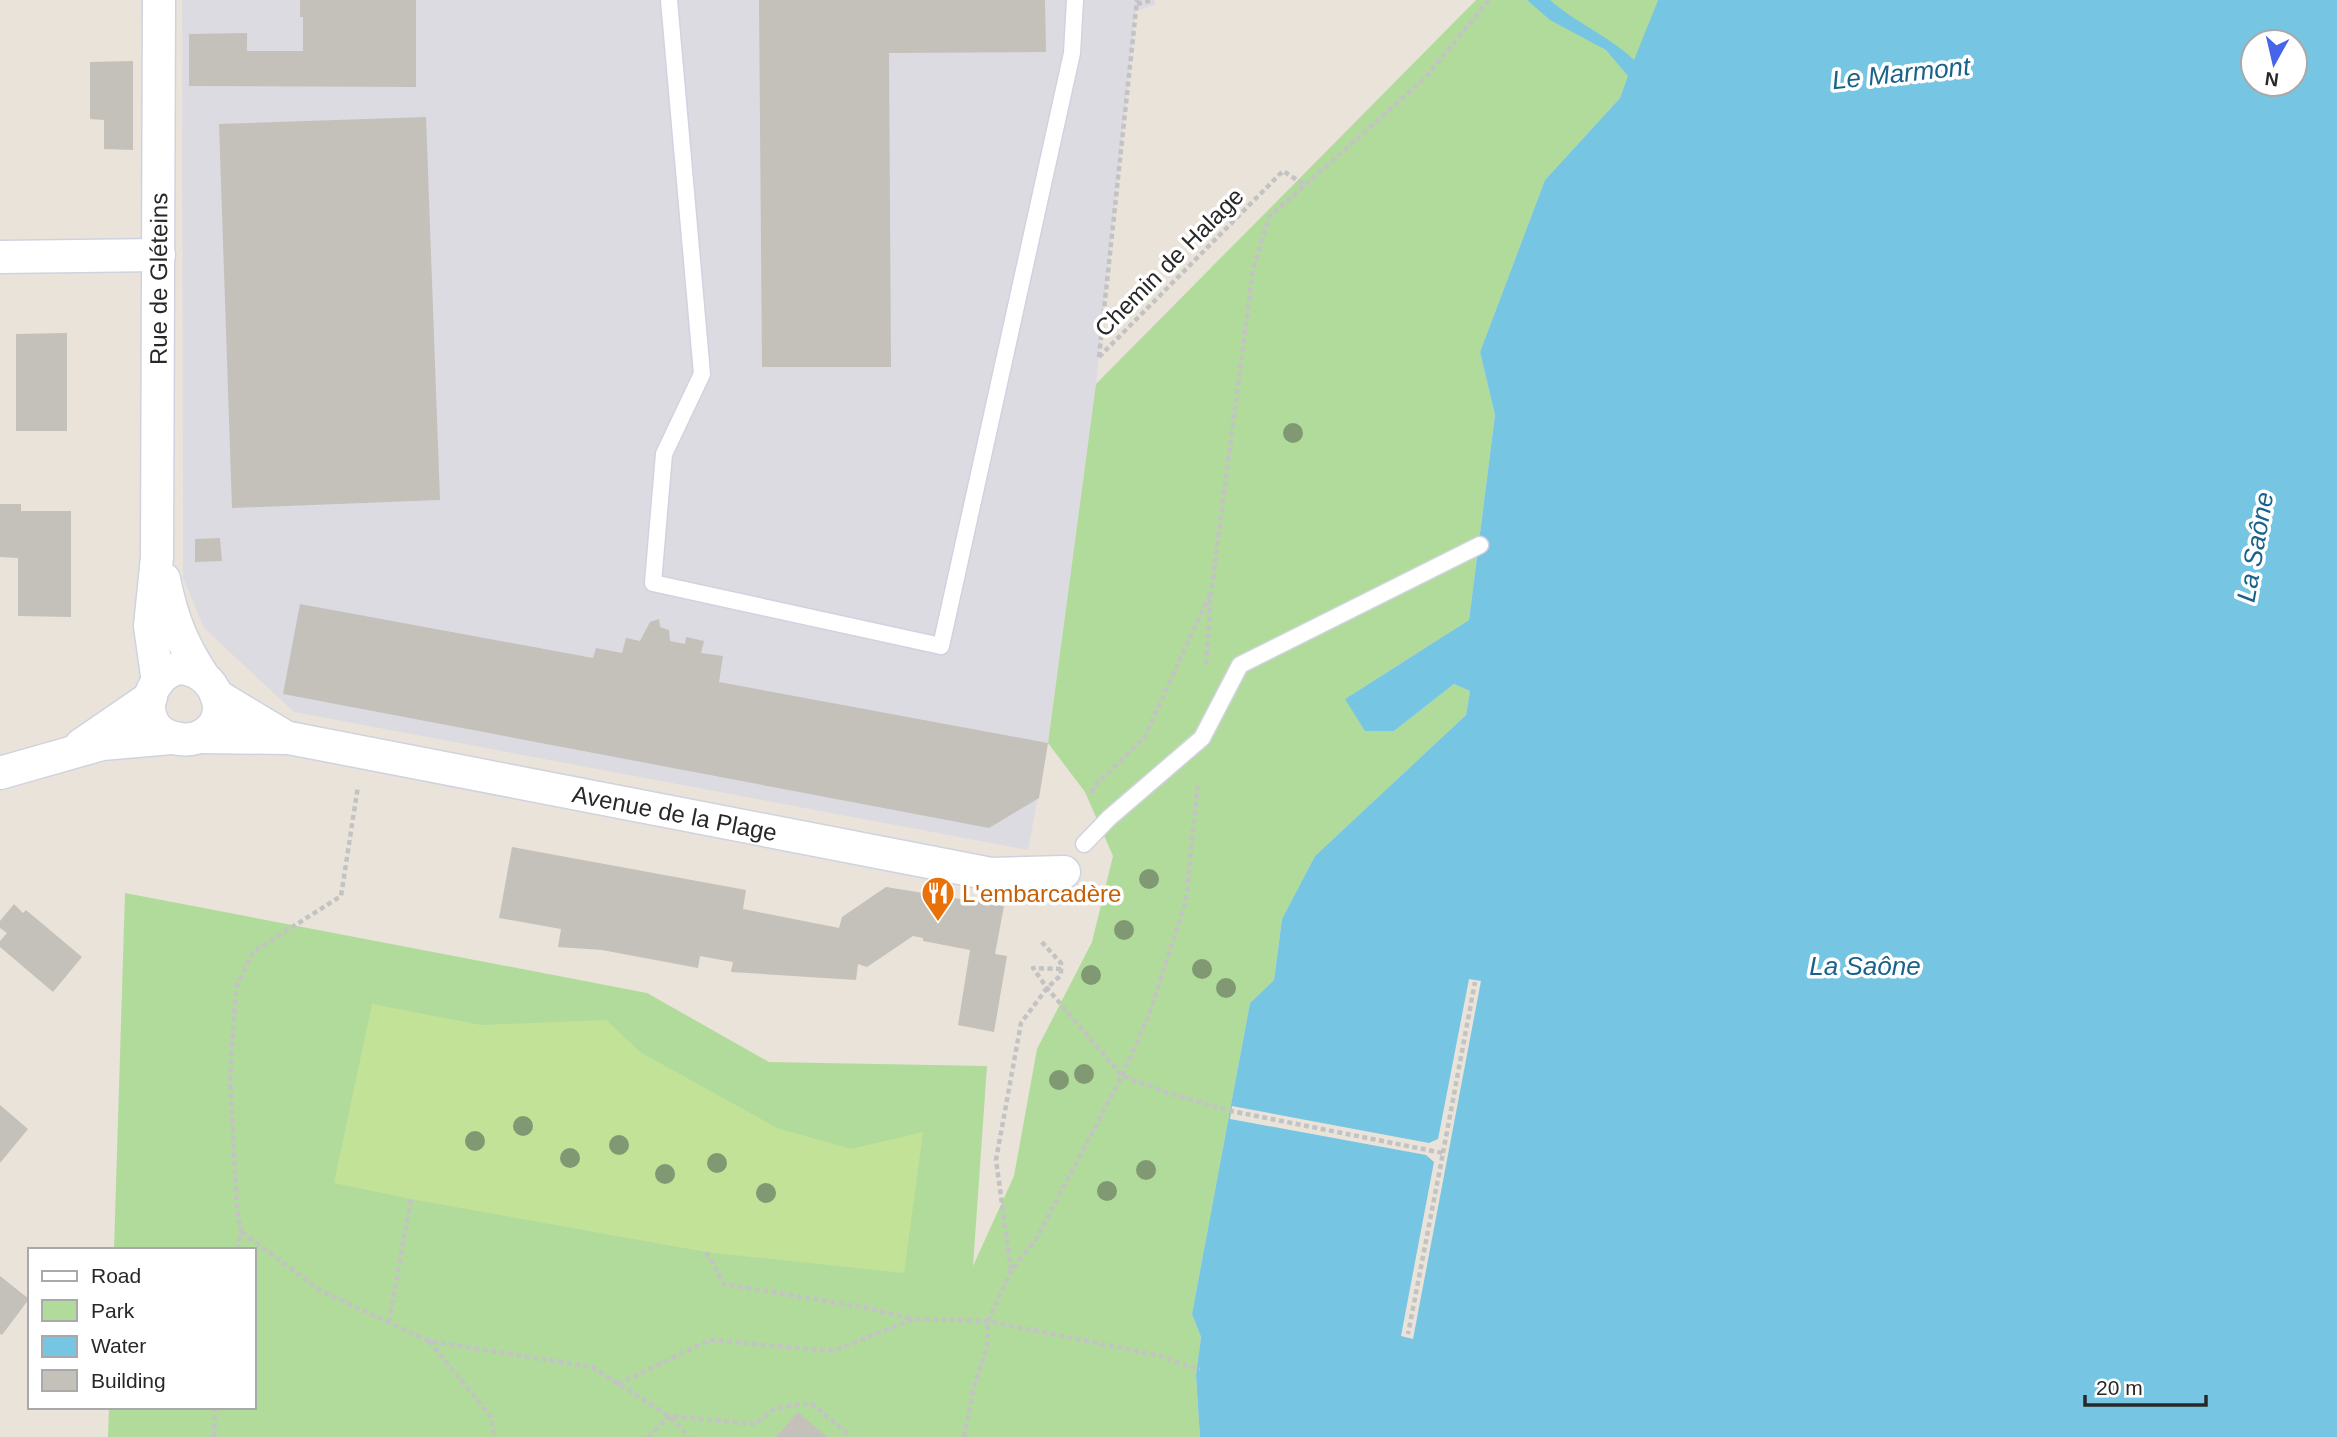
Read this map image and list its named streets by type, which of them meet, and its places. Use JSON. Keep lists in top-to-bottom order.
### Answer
{
  "streets": {
    "street": ["Rue de Gléteins", "Avenue de la Plage"],
    "path": ["Chemin de Halage"]
  },
  "crossings": [
    ["Rue de Gléteins", "Avenue de la Plage"]
  ],
  "water": ["Le Marmont", "La Saône"],
  "places": {
    "restaurant": ["L'embarcadère"]
  },
  "legend": [
    "Road",
    "Park",
    "Water",
    "Building"
  ],
  "scale_bar": "20 m",
  "north": "bottom"
}
